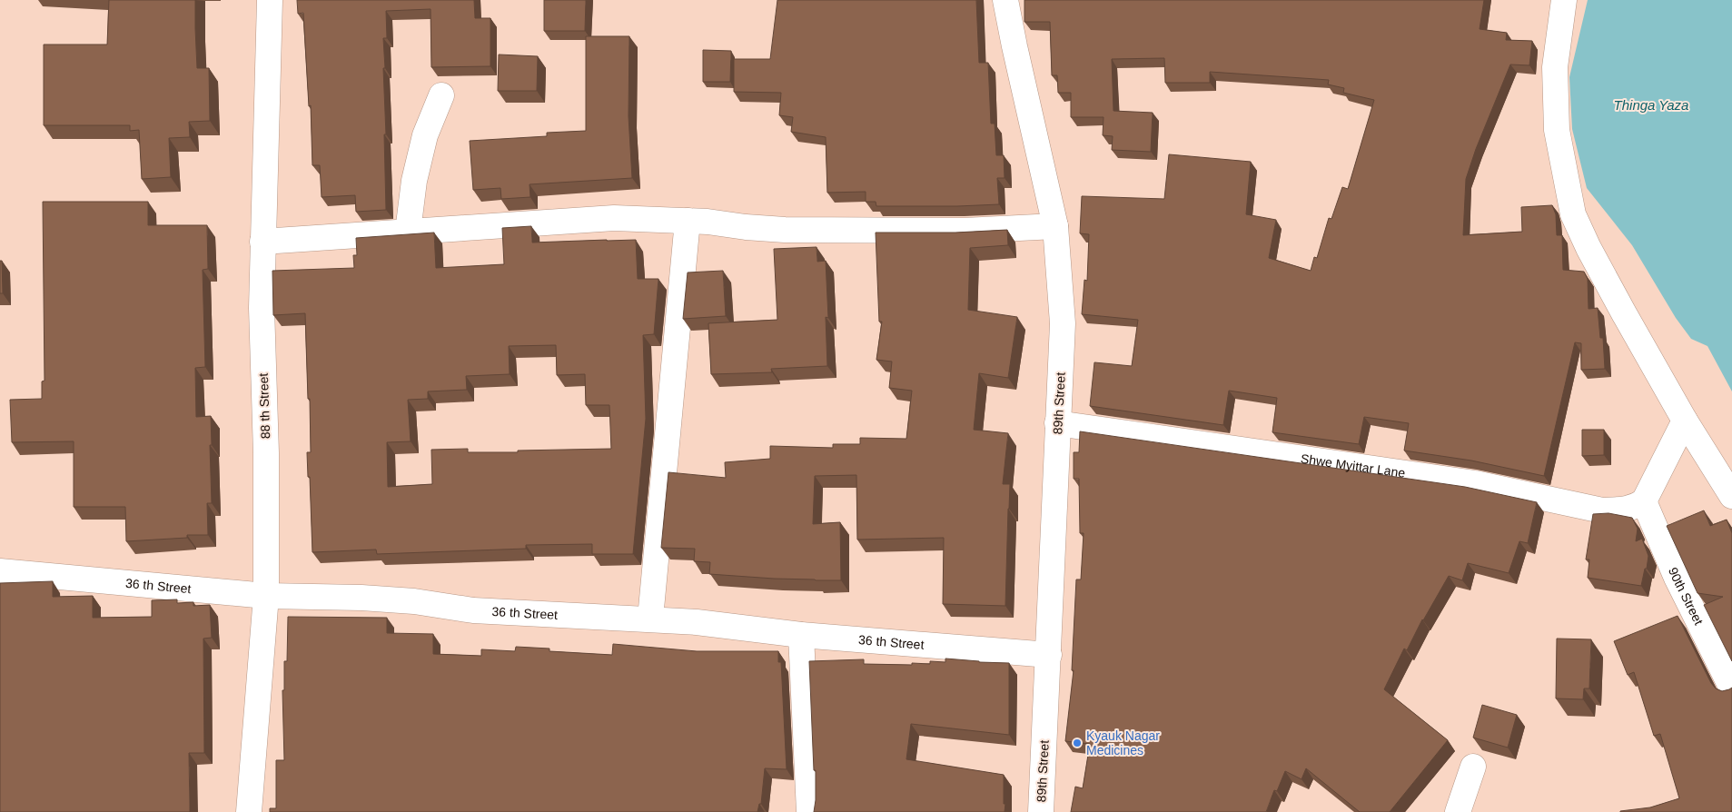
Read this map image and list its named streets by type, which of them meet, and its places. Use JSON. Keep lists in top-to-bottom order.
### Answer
{
  "streets": {
    "street": [
      "89th Street",
      "88 th Street",
      "Shwe Myittar Lane",
      "36 th Street",
      "90th Street"
    ]
  },
  "crossings": [
    ["89th Street", "Shwe Myittar Lane"],
    ["89th Street", "36 th Street"],
    ["88 th Street", "36 th Street"],
    ["Shwe Myittar Lane", "90th Street"]
  ],
  "water": ["Thinga Yaza"],
  "places": ["Kyauk Nagar Medicines"]
}
